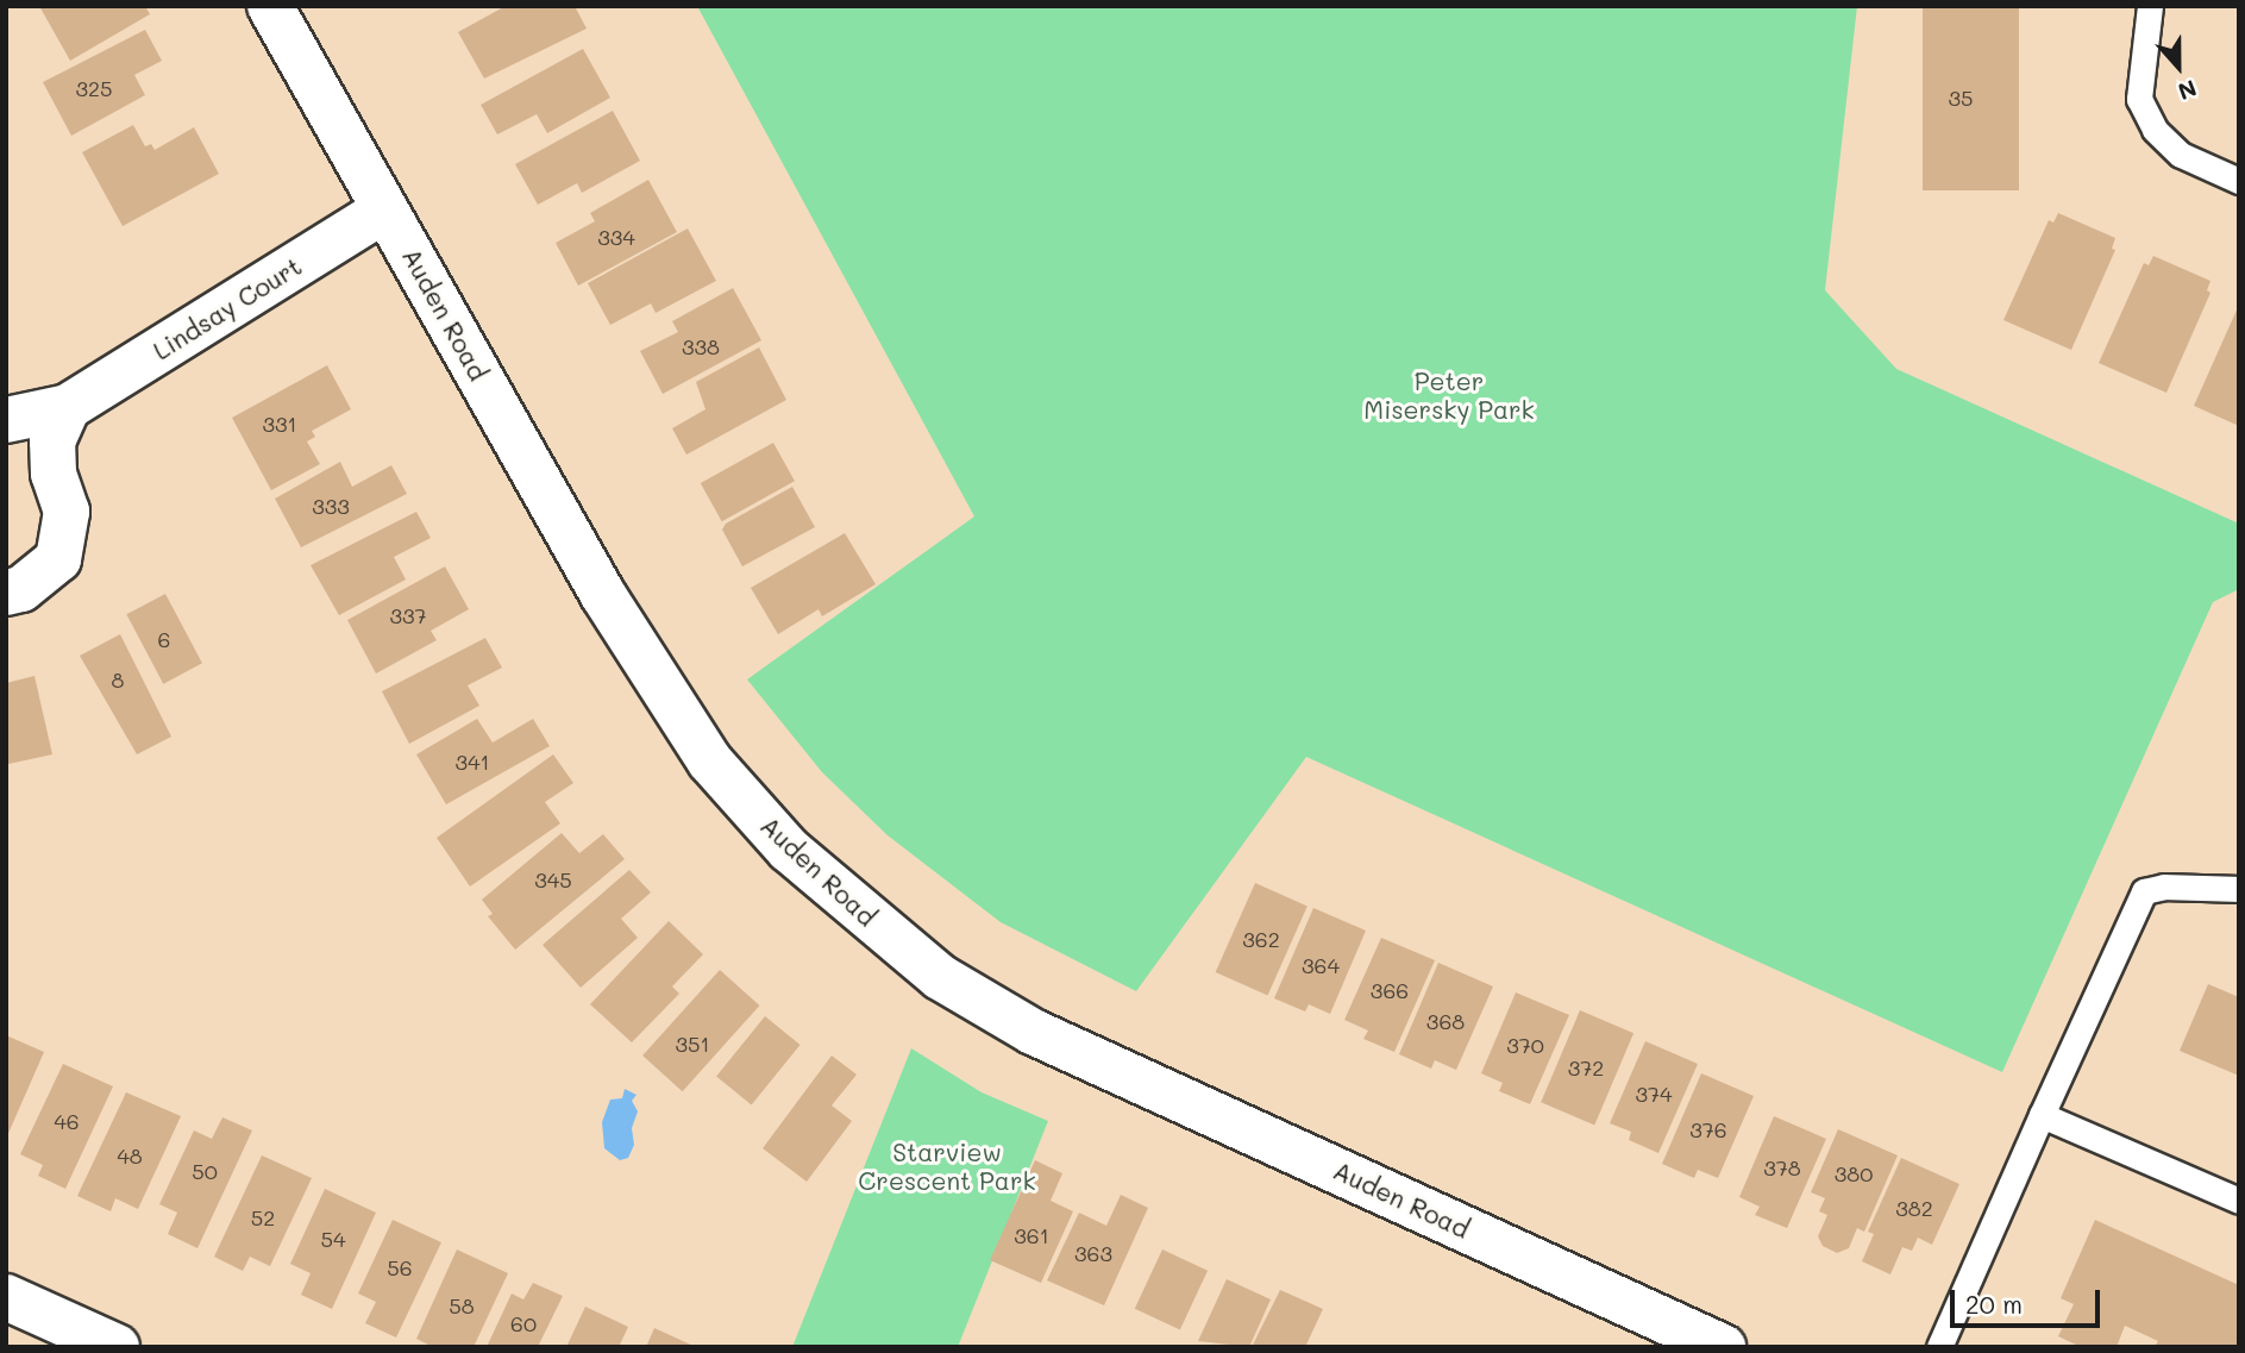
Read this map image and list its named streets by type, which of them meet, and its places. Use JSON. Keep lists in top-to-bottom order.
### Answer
{
  "streets": {
    "street": ["Lindsay Court", "Auden Road"]
  },
  "crossings": [
    ["Lindsay Court", "Auden Road"]
  ],
  "parks": ["Peter Misersky Park", "Starview Crescent Park"],
  "house_numbers": [
    "325",
    "35",
    "334",
    "338",
    "331",
    "333",
    "337",
    "6",
    "8",
    "341",
    "345",
    "362",
    "364",
    "366",
    "368",
    "351",
    "370",
    "372",
    "374",
    "46",
    "376",
    "48",
    "378",
    "50",
    "380",
    "382",
    "52",
    "361",
    "54",
    "363",
    "56",
    "58",
    "60"
  ],
  "scale_bar": "20 m",
  "north": "bottom"
}
